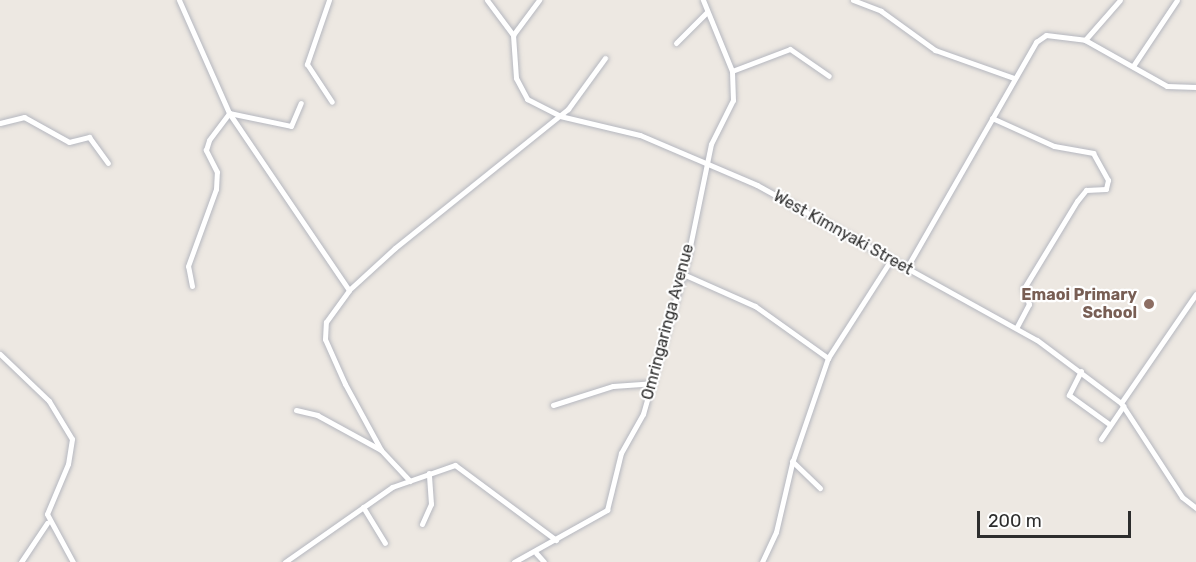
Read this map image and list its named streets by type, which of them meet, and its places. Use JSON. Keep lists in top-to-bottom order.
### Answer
{
  "streets": {
    "street": ["West Kimnyaki Street", "Omringaringa Avenue"]
  },
  "crossings": [
    ["West Kimnyaki Street", "Omringaringa Avenue"]
  ],
  "places": ["Emaoi Primary School"],
  "scale_bar": "200 m"
}
